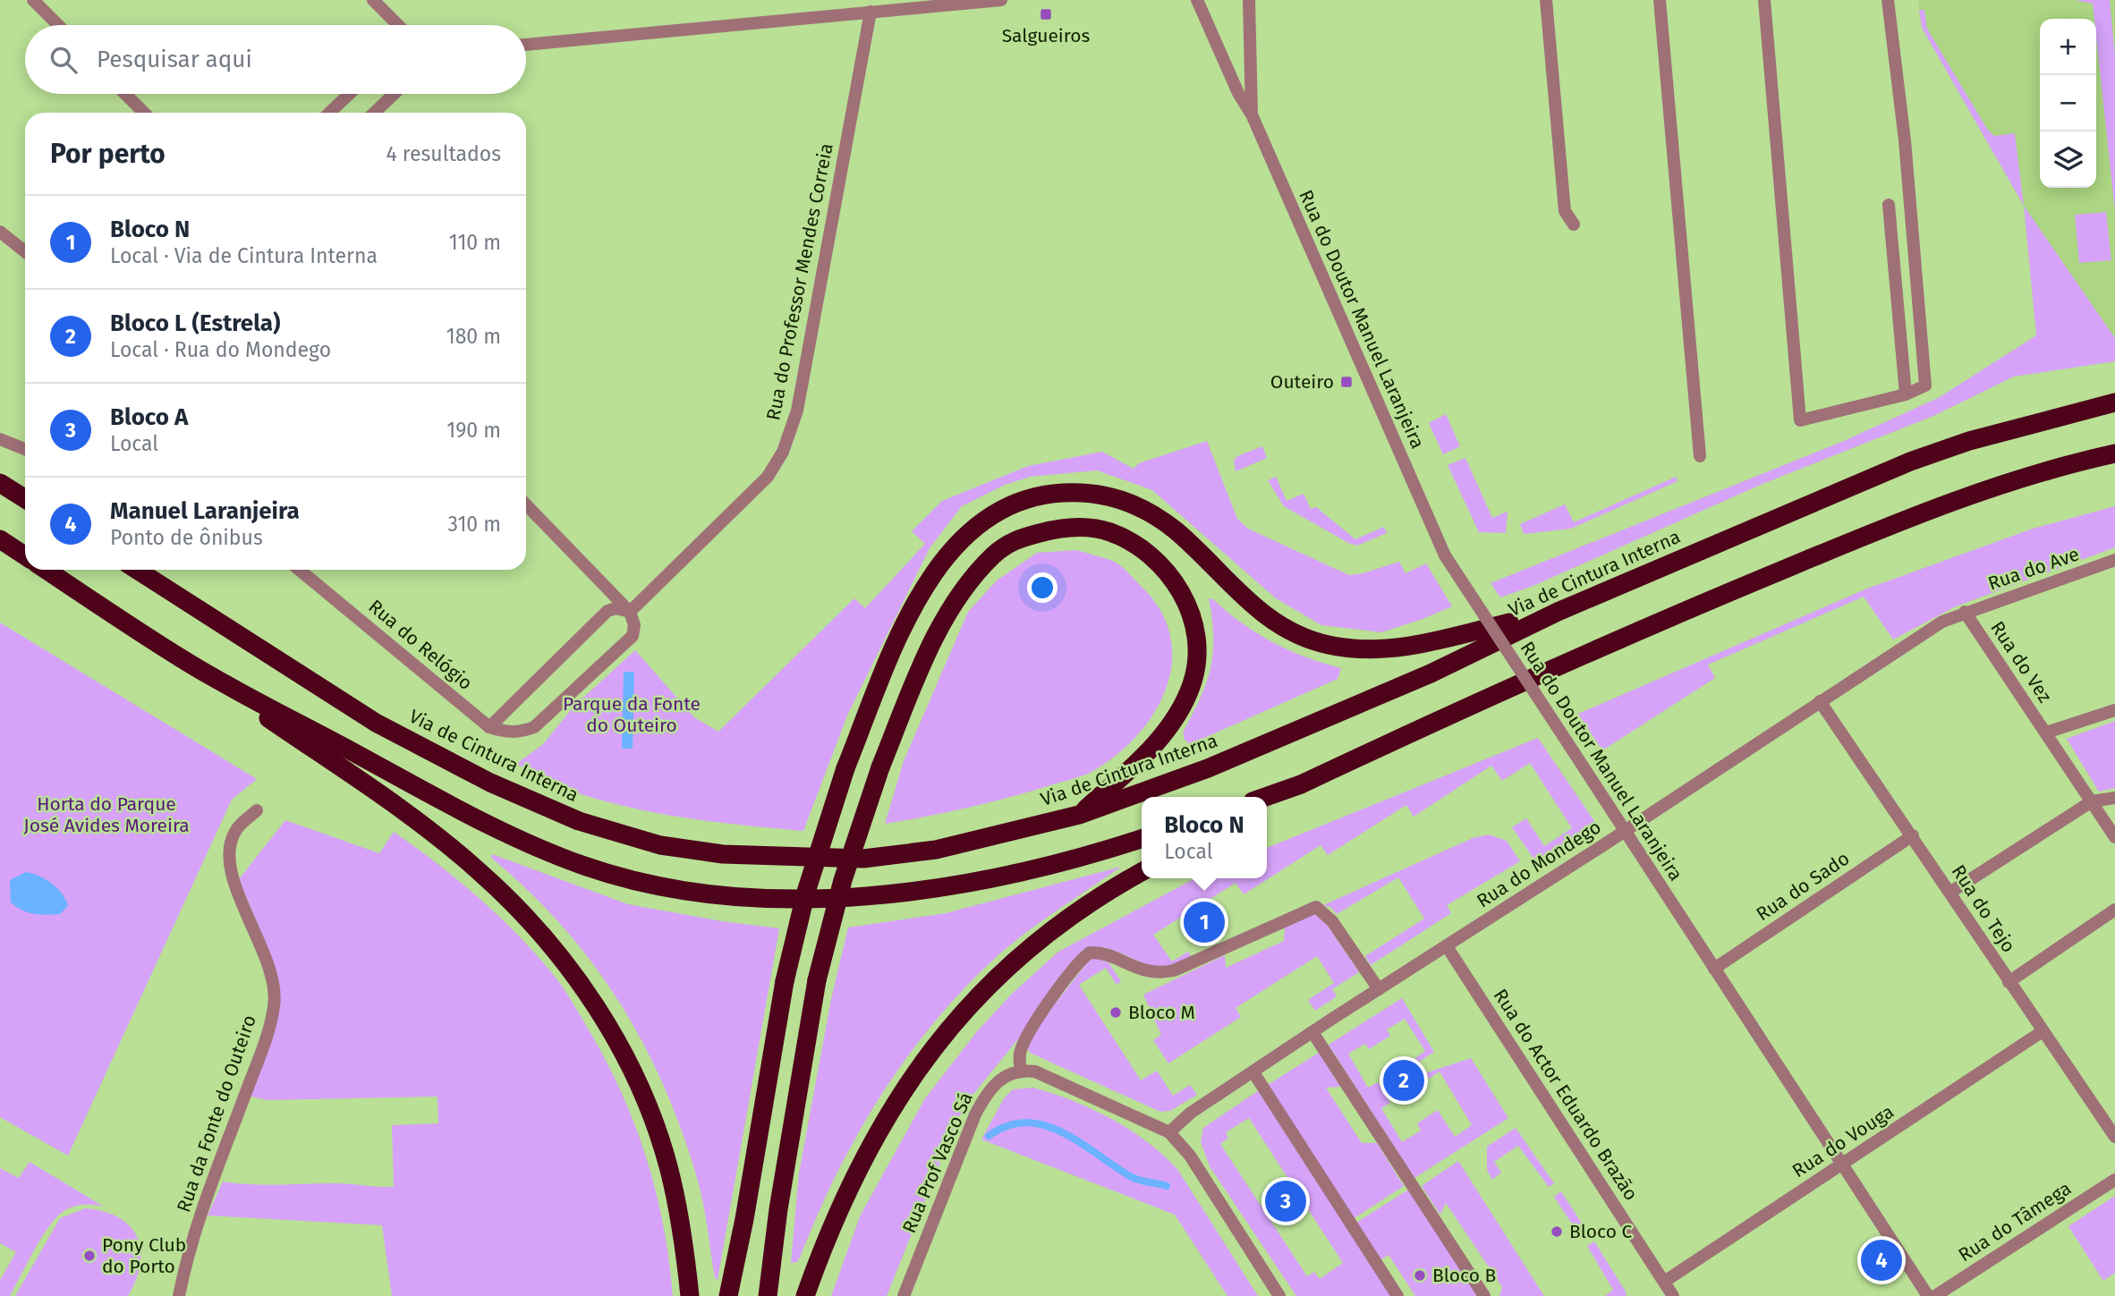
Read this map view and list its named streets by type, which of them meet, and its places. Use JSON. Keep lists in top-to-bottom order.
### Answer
{
  "streets": {
    "highway": ["Via de Cintura Interna"],
    "street": [
      "Rua do Professor Mendes Correia",
      "Rua do Doutor Manuel Laranjeira",
      "Rua do Ave",
      "Rua do Relógio",
      "Rua do Vez",
      "Rua do Mondego",
      "Rua do Sado",
      "Rua do Tejo",
      "Rua do Actor Eduardo Brazão",
      "Rua da Fonte do Outeiro",
      "Rua do Vouga",
      "Rua Prof Vasco Sá",
      "Rua do Tâmega"
    ]
  },
  "crossings": [
    ["Rua do Doutor Manuel Laranjeira", "Rua do Mondego"],
    ["Rua do Doutor Manuel Laranjeira", "Rua do Sado"],
    ["Rua do Doutor Manuel Laranjeira", "Rua do Vouga"],
    ["Rua do Ave", "Rua do Vez"],
    ["Rua do Ave", "Rua do Mondego"],
    ["Rua do Vez", "Rua do Mondego"],
    ["Rua do Mondego", "Rua do Tejo"],
    ["Rua do Mondego", "Rua do Actor Eduardo Brazão"],
    ["Rua do Sado", "Rua do Tejo"],
    ["Rua do Tejo", "Rua do Vouga"],
    ["Rua do Actor Eduardo Brazão", "Rua do Vouga"]
  ],
  "parks": ["Parque da Fonte do Outeiro", "Horta do Parque José Avides Moreira"],
  "places": {
    "transit": ["Salgueiros", "Outeiro"],
    "other": [
      "Bloco M",
      "Bloco C",
      "Pony Club do Porto",
      "Bloco B"
    ]
  },
  "page": {
    "map_buttons": ["+", "−"],
    "search": "Pesquisar aqui",
    "heading": ["Por perto", "4 resultados"],
    "list": [
      {
        "mark": "1",
        "name": "Bloco N",
        "note": "Local · Via de Cintura Interna",
        "value": "110 m"
      },
      {
        "mark": "2",
        "name": "Bloco L (Estrela)",
        "note": "Local · Rua do Mondego",
        "value": "180 m"
      },
      {
        "mark": "3",
        "name": "Bloco A",
        "note": "Local",
        "value": "190 m"
      },
      {
        "mark": "4",
        "name": "Manuel Laranjeira",
        "note": "Ponto de ônibus",
        "value": "310 m"
      }
    ],
    "popup": ["Bloco N", "Local"],
    "pins": [
      "1",
      "2",
      "3",
      "4"
    ]
  }
}
